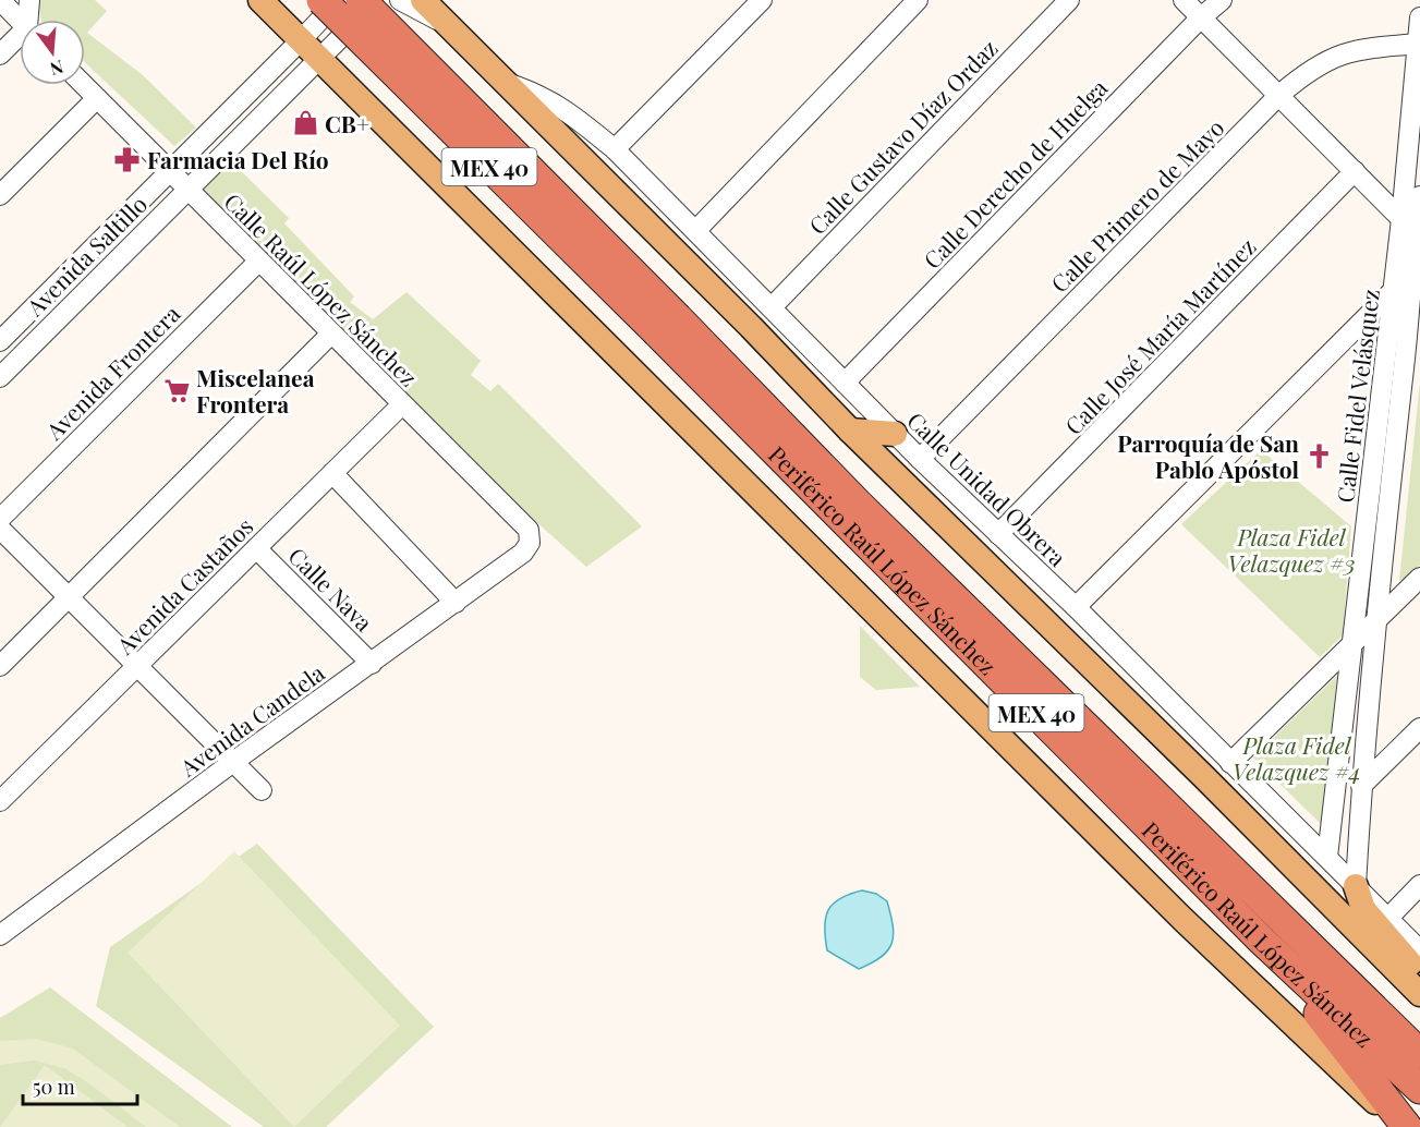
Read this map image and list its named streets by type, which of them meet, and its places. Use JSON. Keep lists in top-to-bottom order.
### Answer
{
  "streets": {
    "highway": ["MEX 40", "Periférico Raúl López Sánchez"],
    "street": [
      "Calle Gustavo Díaz Ordaz",
      "Calle Derecho de Huelga",
      "Calle Primero de Mayo",
      "Avenida Saltillo",
      "Calle Raúl López Sánchez",
      "Calle José María Martínez",
      "Avenida Frontera",
      "Calle Fidel Velásquez",
      "Calle Unidad Obrera",
      "Avenida Castaños",
      "Calle Nava",
      "Avenida Candela"
    ]
  },
  "crossings": [
    ["Calle Gustavo Díaz Ordaz", "Calle Unidad Obrera"],
    ["Calle Derecho de Huelga", "Calle Unidad Obrera"],
    ["Calle Primero de Mayo", "Calle Fidel Velásquez"],
    ["Calle Primero de Mayo", "Calle Unidad Obrera"],
    ["Avenida Saltillo", "Calle Raúl López Sánchez"],
    ["Calle Raúl López Sánchez", "Avenida Frontera"],
    ["Calle Raúl López Sánchez", "Avenida Castaños"],
    ["Calle Raúl López Sánchez", "Avenida Candela"],
    ["Calle José María Martínez", "Calle Unidad Obrera"],
    ["Calle Fidel Velásquez", "Calle Unidad Obrera"],
    ["Avenida Castaños", "Calle Nava"],
    ["Calle Nava", "Avenida Candela"]
  ],
  "parks": ["Plaza Fidel Velazquez #3", "Plaza Fidel Velazquez #4"],
  "places": {
    "shop": ["CB+"],
    "pharmacy": ["Farmacia Del Río"],
    "supermarket": ["Miscelanea Frontera"],
    "church": ["Parroquía de San Pablo Apóstol"]
  },
  "scale_bar": "50 m",
  "north": "bottom"
}
